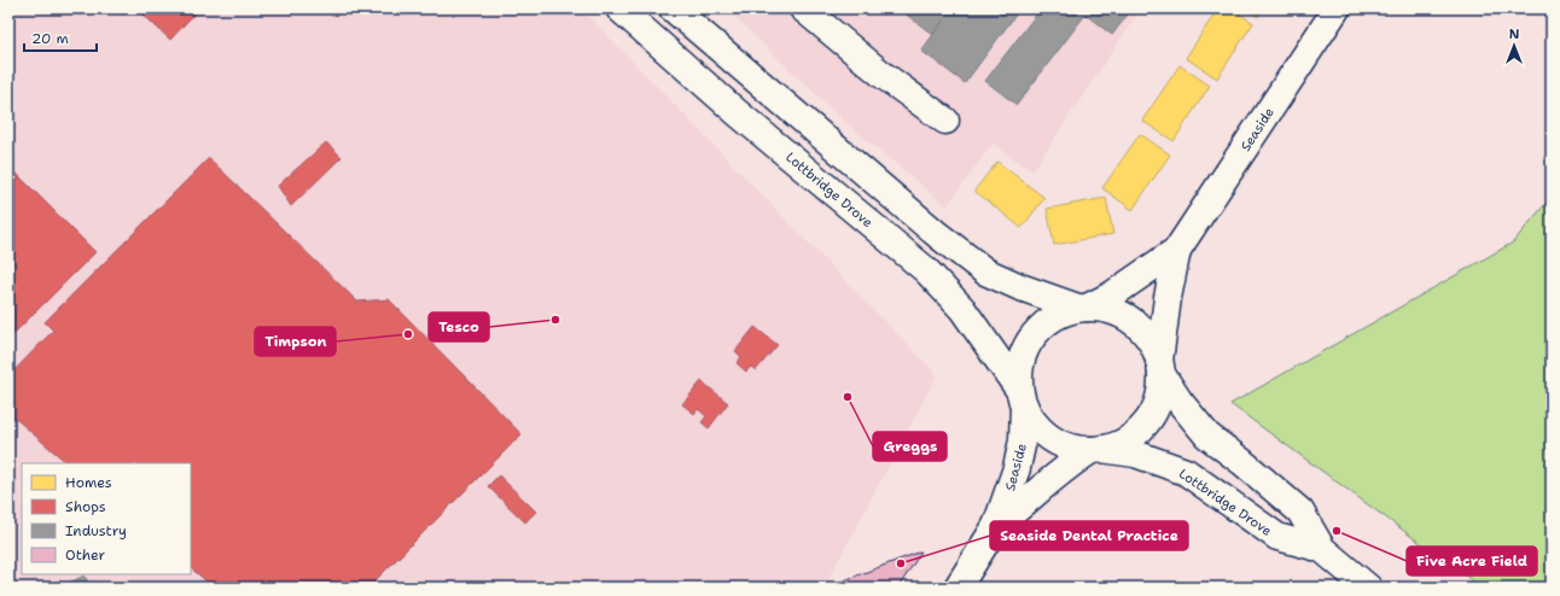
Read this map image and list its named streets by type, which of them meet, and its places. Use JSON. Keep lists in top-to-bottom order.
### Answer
{
  "streets": {
    "main road": ["Seaside", "Lottbridge Drove"]
  },
  "crossings": [
    ["Seaside", "Lottbridge Drove"]
  ],
  "places": [
    "Tesco",
    "Timpson",
    "Greggs",
    "Five Acre Field",
    "Seaside Dental Practice"
  ],
  "legend": [
    "Homes",
    "Shops",
    "Industry",
    "Other"
  ],
  "scale_bar": "20 m",
  "north": "top"
}
